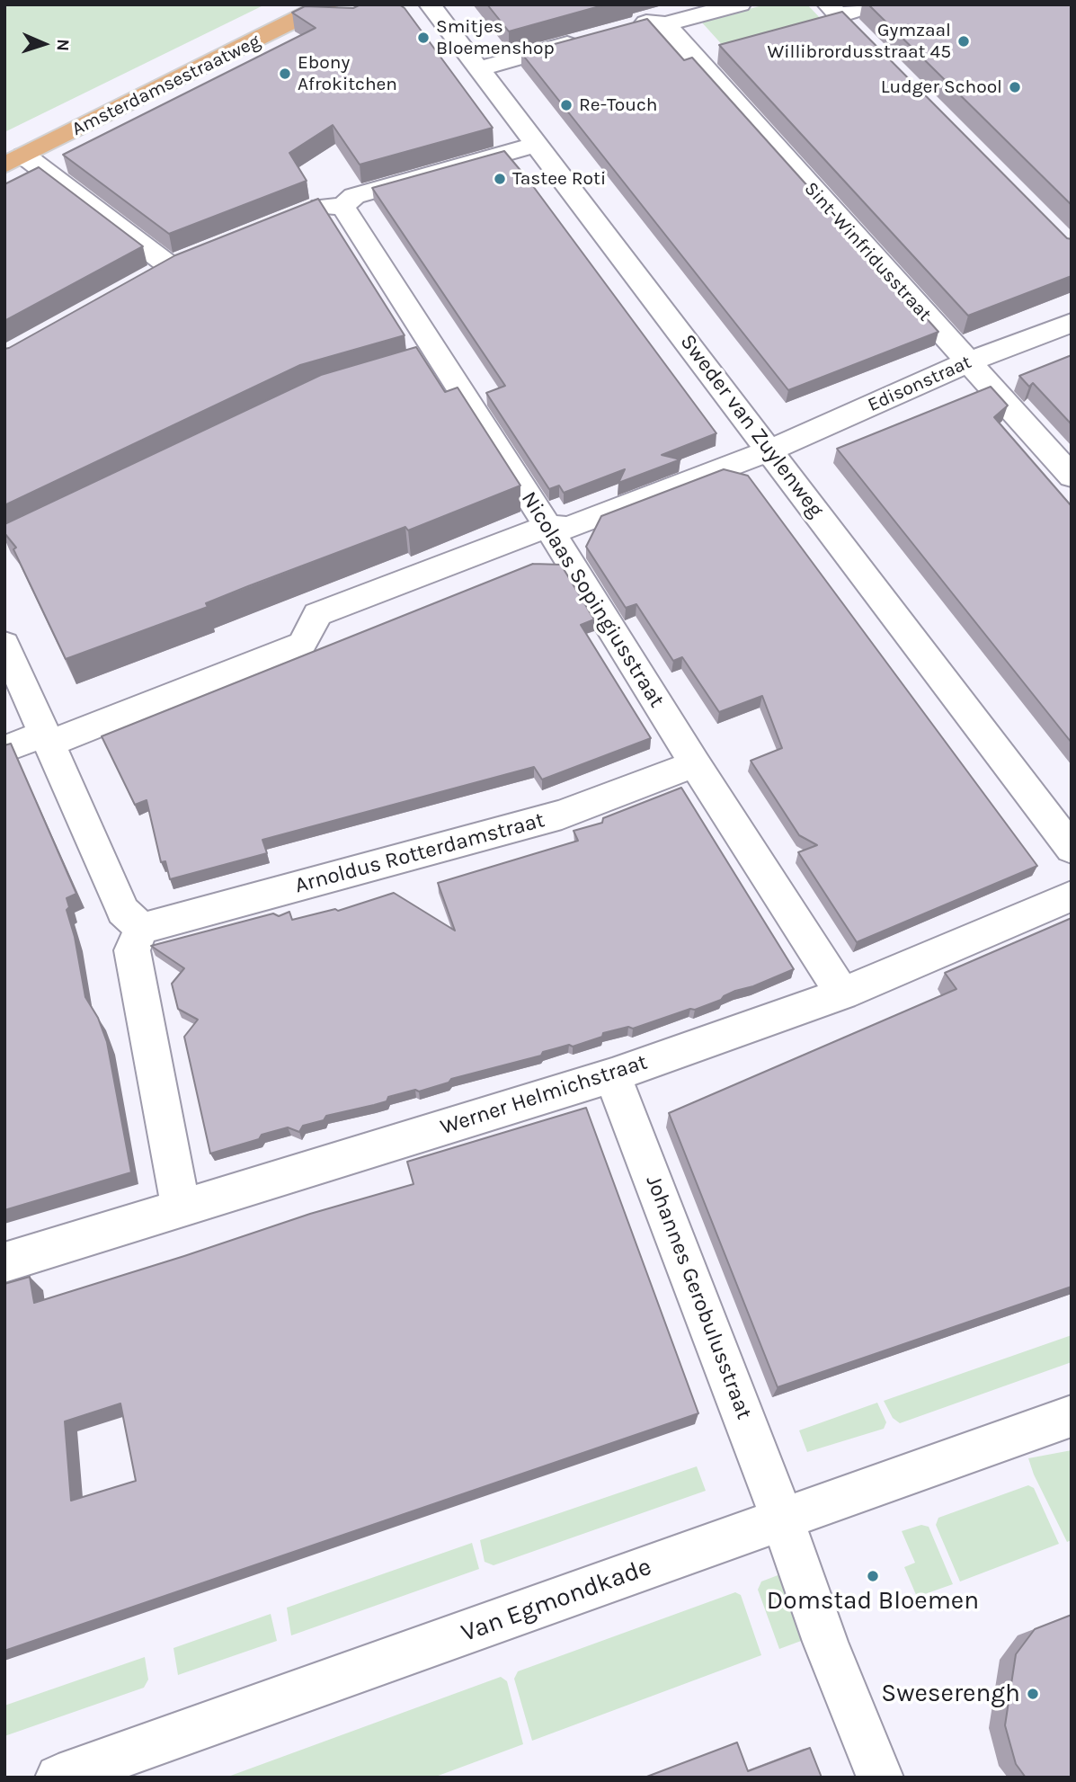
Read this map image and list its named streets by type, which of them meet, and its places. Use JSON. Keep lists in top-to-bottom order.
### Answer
{
  "streets": {
    "main road": ["Amsterdamsestraatweg"],
    "street": [
      "Sint-Winfridusstraat",
      "Edisonstraat",
      "Sweder van Zuylenweg",
      "Nicolaas Sopingiusstraat",
      "Arnoldus Rotterdamstraat",
      "Werner Helmichstraat",
      "Johannes Gerobulusstraat",
      "Van Egmondkade"
    ]
  },
  "crossings": [
    ["Sint-Winfridusstraat", "Edisonstraat"],
    ["Edisonstraat", "Sweder van Zuylenweg"],
    ["Edisonstraat", "Nicolaas Sopingiusstraat"],
    ["Nicolaas Sopingiusstraat", "Arnoldus Rotterdamstraat"],
    ["Nicolaas Sopingiusstraat", "Werner Helmichstraat"],
    ["Werner Helmichstraat", "Johannes Gerobulusstraat"],
    ["Johannes Gerobulusstraat", "Van Egmondkade"]
  ],
  "places": [
    "Smitjes Bloemenshop",
    "Gymzaal Willibrordusstraat 45",
    "Ebony Afrokitchen",
    "Ludger School",
    "Re-Touch",
    "Tastee Roti",
    "Domstad Bloemen",
    "Sweserengh"
  ],
  "north": "right"
}
